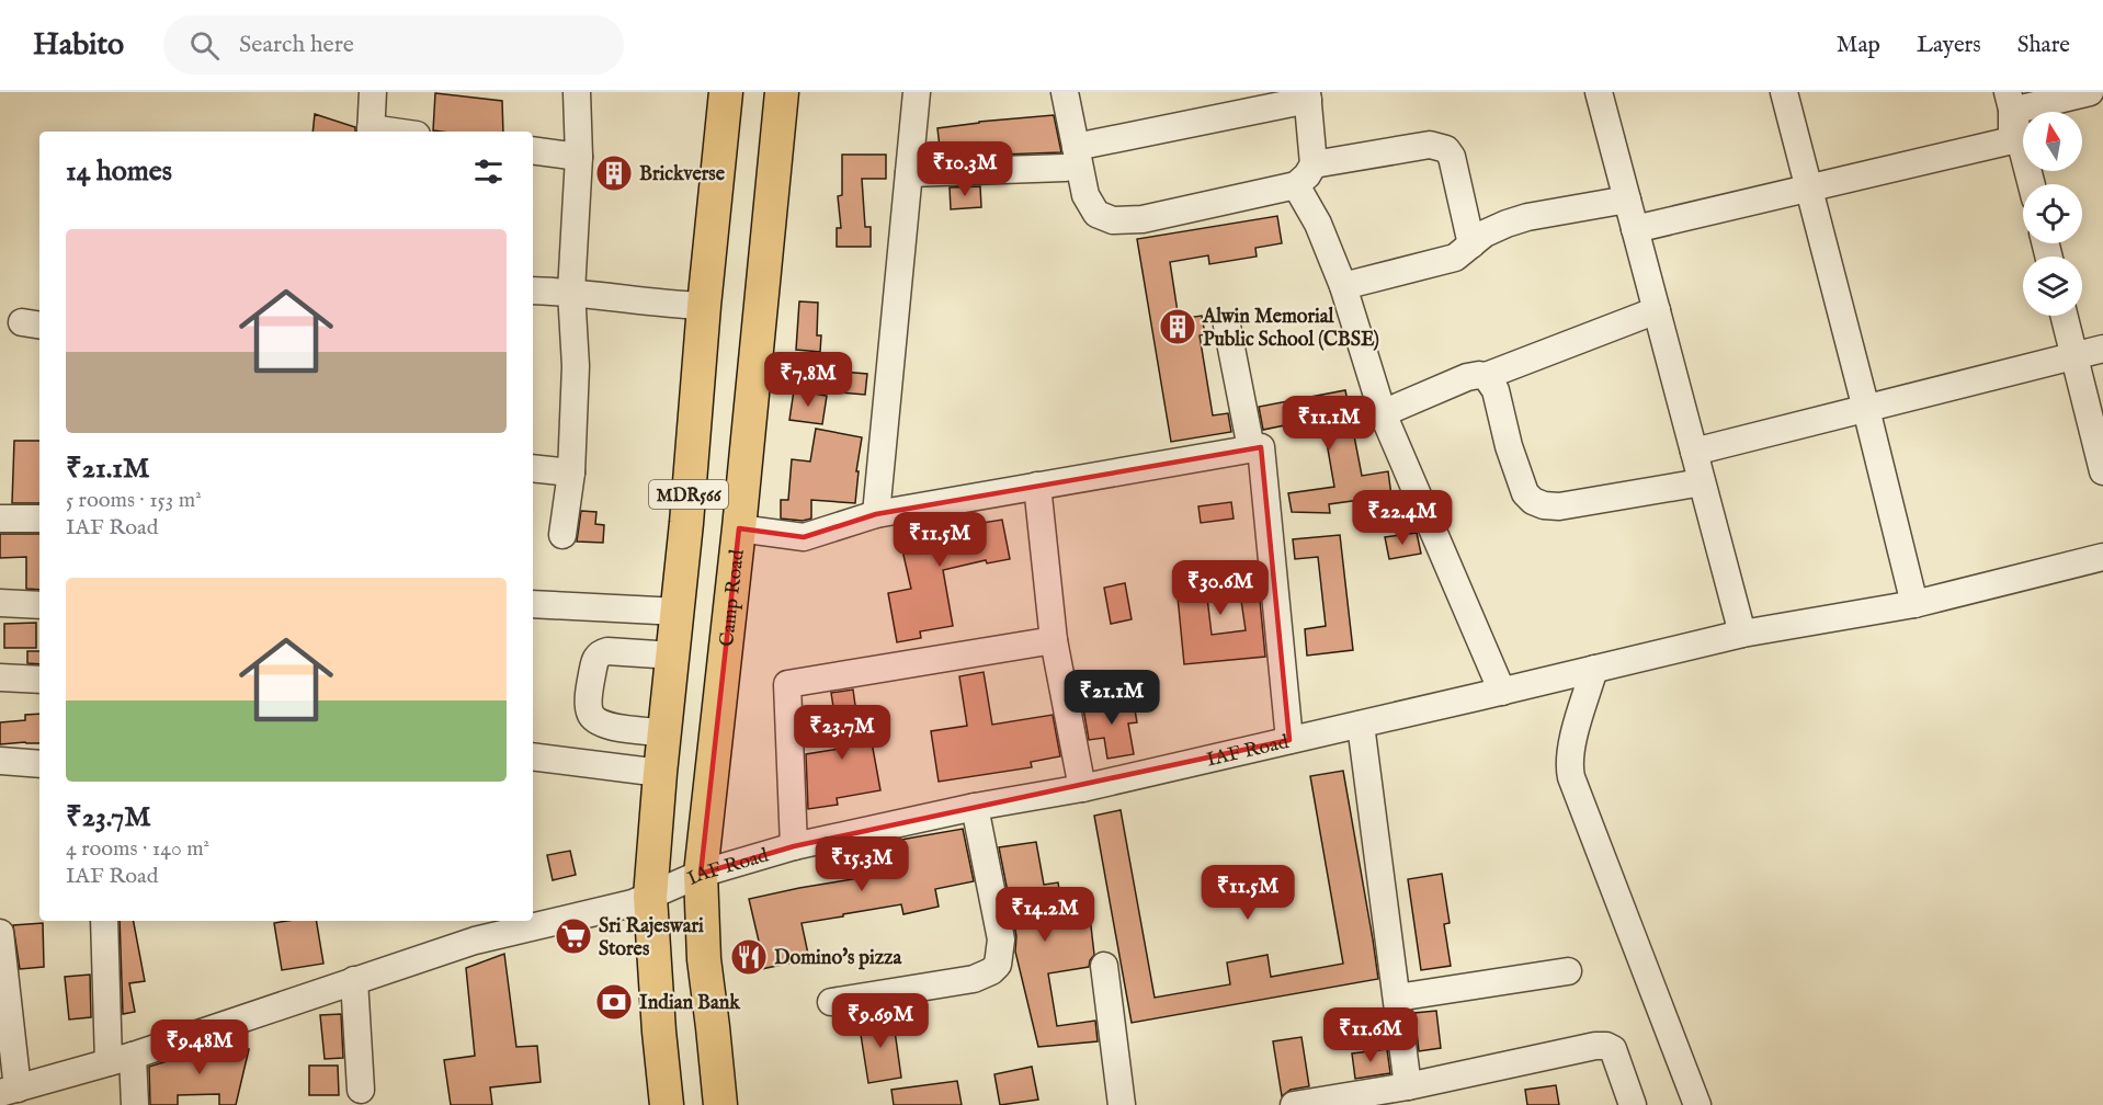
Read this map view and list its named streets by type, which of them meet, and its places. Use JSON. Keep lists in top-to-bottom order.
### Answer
{
  "streets": {
    "main road": ["MDR566", "Camp Road"],
    "street": ["IAF Road"]
  },
  "crossings": [
    ["MDR566", "IAF Road"],
    ["Camp Road", "IAF Road"]
  ],
  "places": {
    "building": ["Brickverse", "Alwin Memorial Public School (CBSE)"],
    "supermarket": ["Sri Rajeswari Stores"],
    "restaurant": ["Domino's pizza"],
    "bank": ["Indian Bank"]
  },
  "north": "top",
  "page": {
    "header": "Habito",
    "search": "Search here",
    "nav": ["Map", "Layers", "Share"],
    "heading": "14 homes",
    "price": [
      "₹10.3M",
      "₹7.8M",
      "₹11.1M",
      "₹22.4M",
      "₹11.5M",
      "₹30.6M",
      "₹21.1M",
      "₹23.7M",
      "₹15.3M",
      "₹11.5M",
      "₹14.2M",
      "₹9.69M",
      "₹11.6M",
      "₹9.48M"
    ],
    "list": [
      {
        "name": "₹21.1M",
        "note": "5 rooms · 153 m² · IAF Road"
      },
      {
        "name": "₹23.7M",
        "note": "4 rooms · 140 m² · IAF Road"
      }
    ]
  }
}
